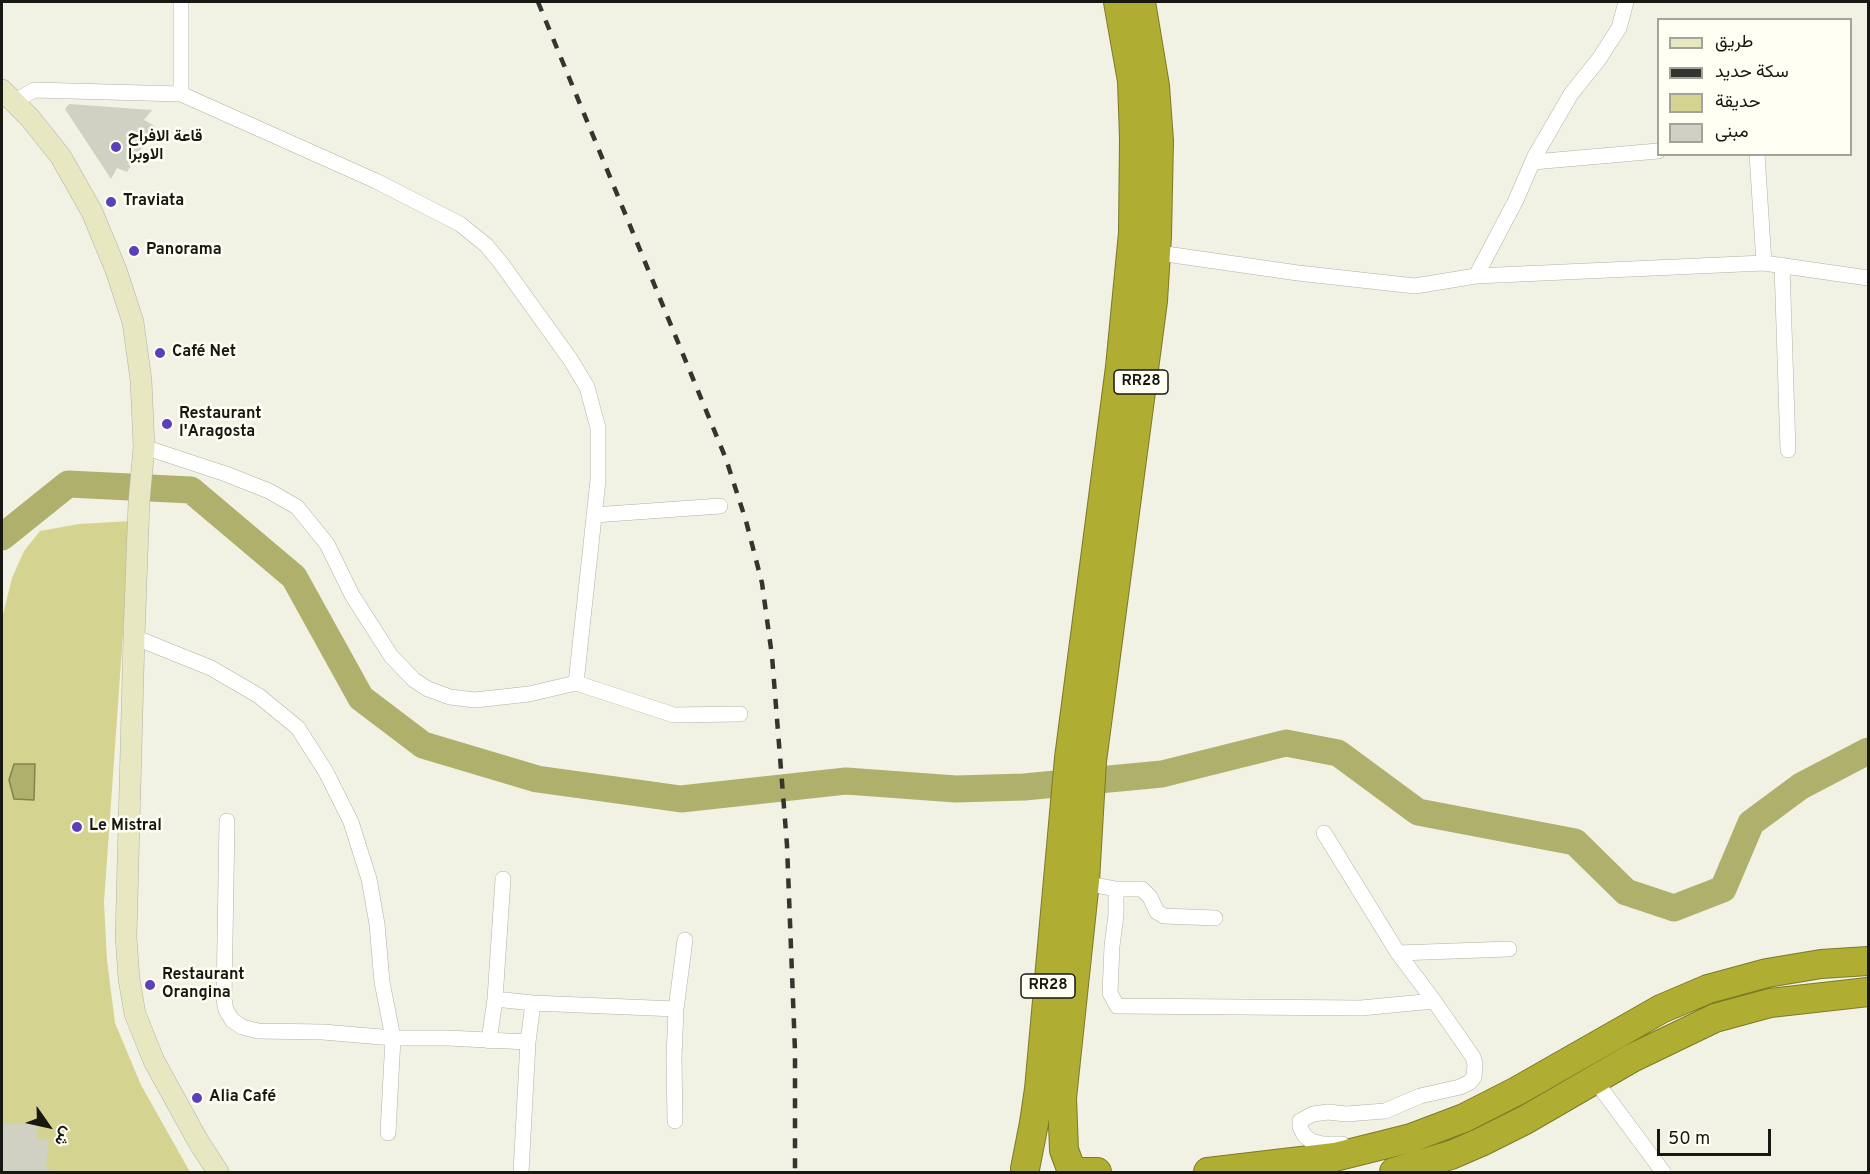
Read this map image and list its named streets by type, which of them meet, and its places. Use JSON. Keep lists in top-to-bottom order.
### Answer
{
  "streets": {
    "highway": ["RR28"]
  },
  "places": [
    "قاعة الافراح الاوبرا",
    "Traviata",
    "Panorama",
    "Café Net",
    "Restaurant l'Aragosta",
    "Le Mistral",
    "Restaurant Orangina",
    "Alia Café"
  ],
  "legend": [
    "طريق",
    "سكة حديد",
    "حديقة",
    "مبنى"
  ],
  "scale_bar": "50 m",
  "north": "bottom right"
}
